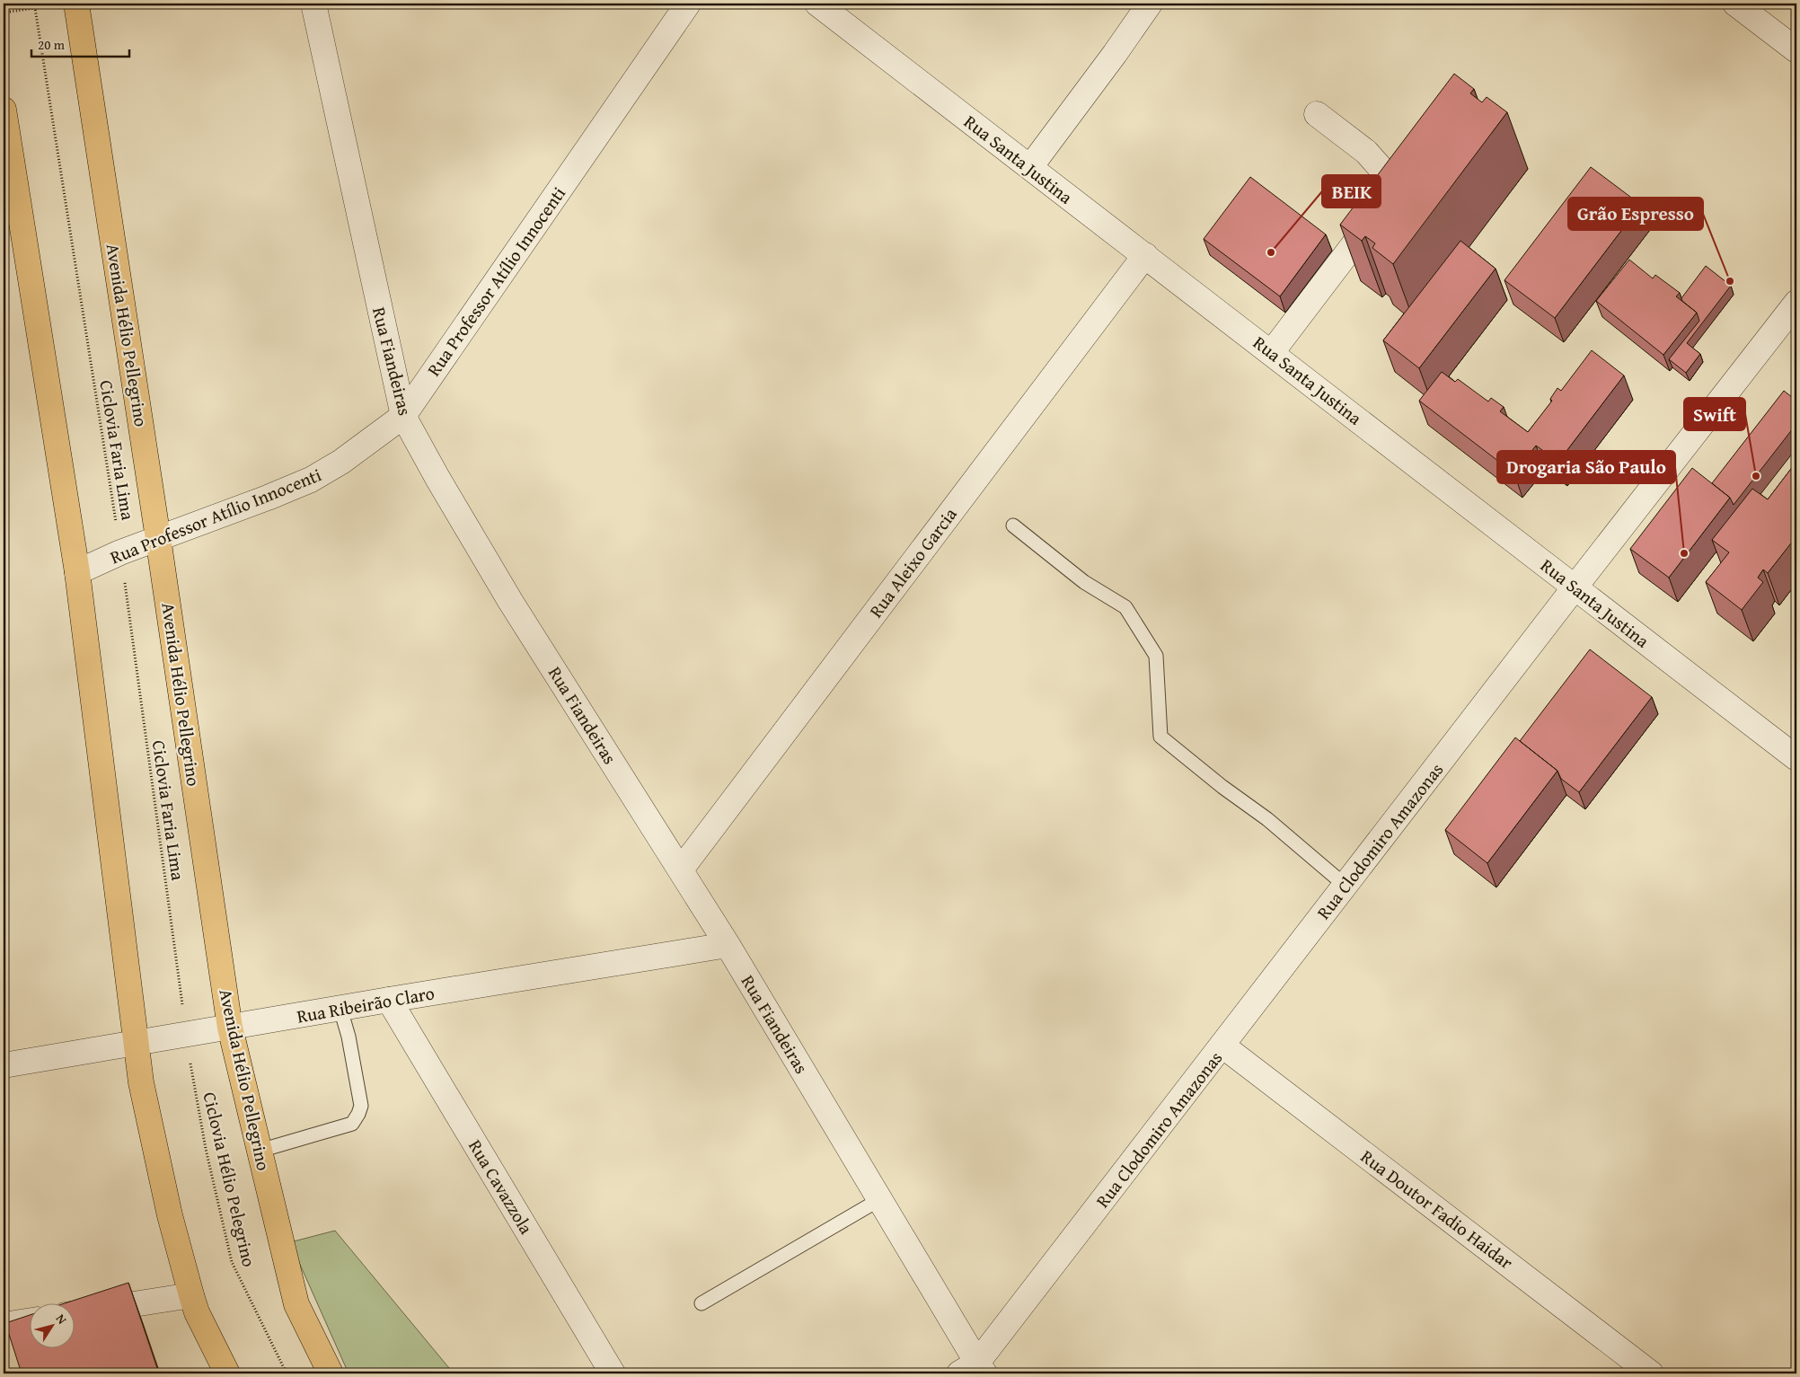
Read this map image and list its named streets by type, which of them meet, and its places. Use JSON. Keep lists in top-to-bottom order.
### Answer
{
  "streets": {
    "main road": ["Avenida Hélio Pellegrino"],
    "street": [
      "Rua Santa Justina",
      "Rua Professor Atílio Innocenti",
      "Rua Fiandeiras",
      "Rua Aleixo Garcia",
      "Rua Clodomiro Amazonas",
      "Rua Ribeirão Claro",
      "Rua Cavazzola",
      "Rua Doutor Fadio Haidar"
    ],
    "path": ["Ciclovia Faria Lima", "Ciclovia Hélio Pelegrino"]
  },
  "crossings": [
    ["Rua Santa Justina", "Rua Aleixo Garcia"],
    ["Rua Santa Justina", "Rua Clodomiro Amazonas"],
    ["Rua Professor Atílio Innocenti", "Avenida Hélio Pellegrino"],
    ["Rua Professor Atílio Innocenti", "Rua Fiandeiras"],
    ["Rua Professor Atílio Innocenti", "Ciclovia Faria Lima"],
    ["Avenida Hélio Pellegrino", "Rua Ribeirão Claro"],
    ["Rua Fiandeiras", "Rua Aleixo Garcia"],
    ["Rua Fiandeiras", "Rua Clodomiro Amazonas"],
    ["Rua Fiandeiras", "Rua Ribeirão Claro"],
    ["Ciclovia Faria Lima", "Rua Ribeirão Claro"],
    ["Ciclovia Faria Lima", "Ciclovia Hélio Pelegrino"],
    ["Rua Clodomiro Amazonas", "Rua Doutor Fadio Haidar"],
    ["Rua Ribeirão Claro", "Ciclovia Hélio Pelegrino"],
    ["Rua Ribeirão Claro", "Rua Cavazzola"]
  ],
  "places": [
    "BEIK",
    "Grão Espresso",
    "Swift",
    "Drogaria São Paulo"
  ],
  "scale_bar": "20 m",
  "north": "top right"
}
